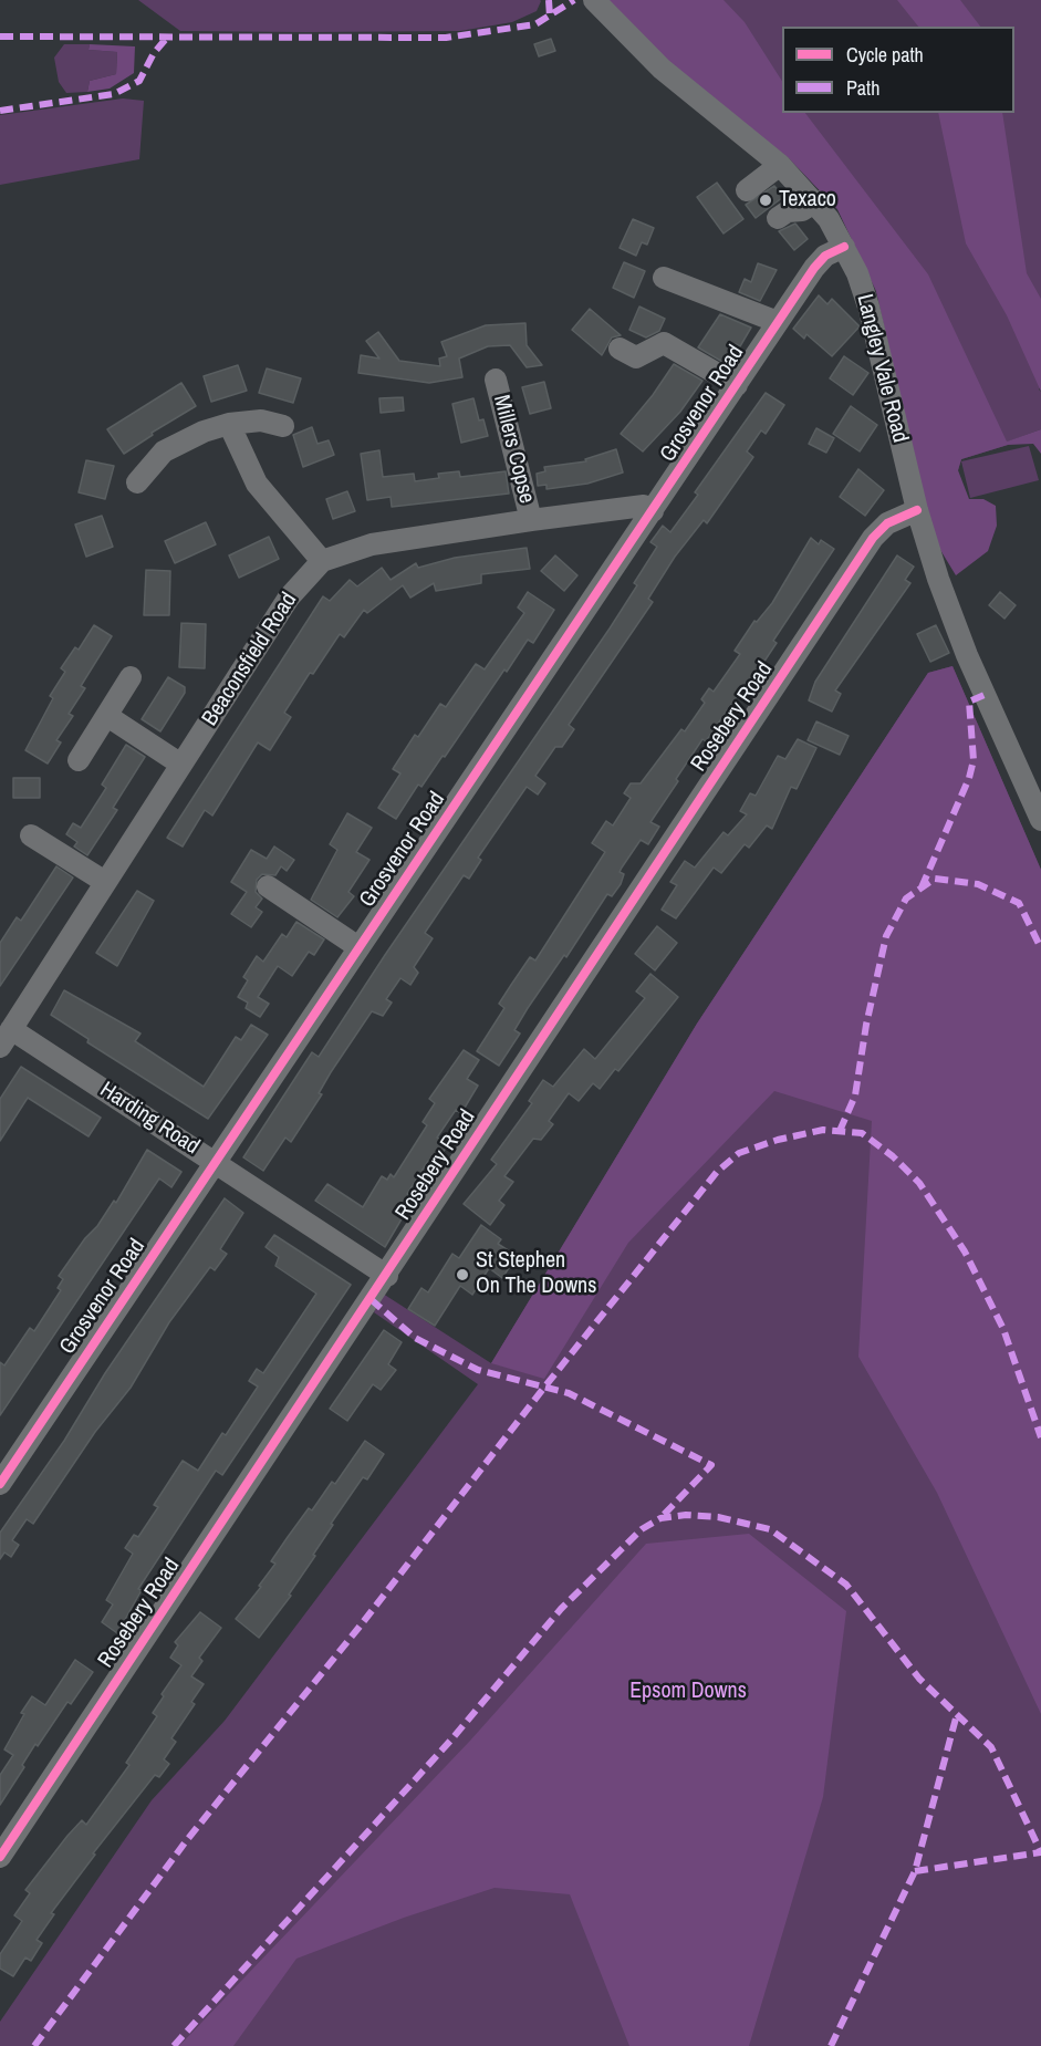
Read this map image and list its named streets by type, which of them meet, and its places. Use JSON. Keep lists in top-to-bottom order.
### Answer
{
  "streets": {
    "street": [
      "Langley Vale Road",
      "Grosvenor Road",
      "Millers Copse",
      "Beaconsfield Road",
      "Rosebery Road",
      "Harding Road"
    ]
  },
  "crossings": [
    ["Langley Vale Road", "Grosvenor Road"],
    ["Langley Vale Road", "Rosebery Road"],
    ["Grosvenor Road", "Beaconsfield Road"],
    ["Grosvenor Road", "Harding Road"],
    ["Millers Copse", "Beaconsfield Road"],
    ["Beaconsfield Road", "Harding Road"],
    ["Rosebery Road", "Harding Road"]
  ],
  "parks": ["Epsom Downs"],
  "places": ["Texaco", "St Stephen On The Downs"],
  "legend": ["Cycle path", "Path"]
}
